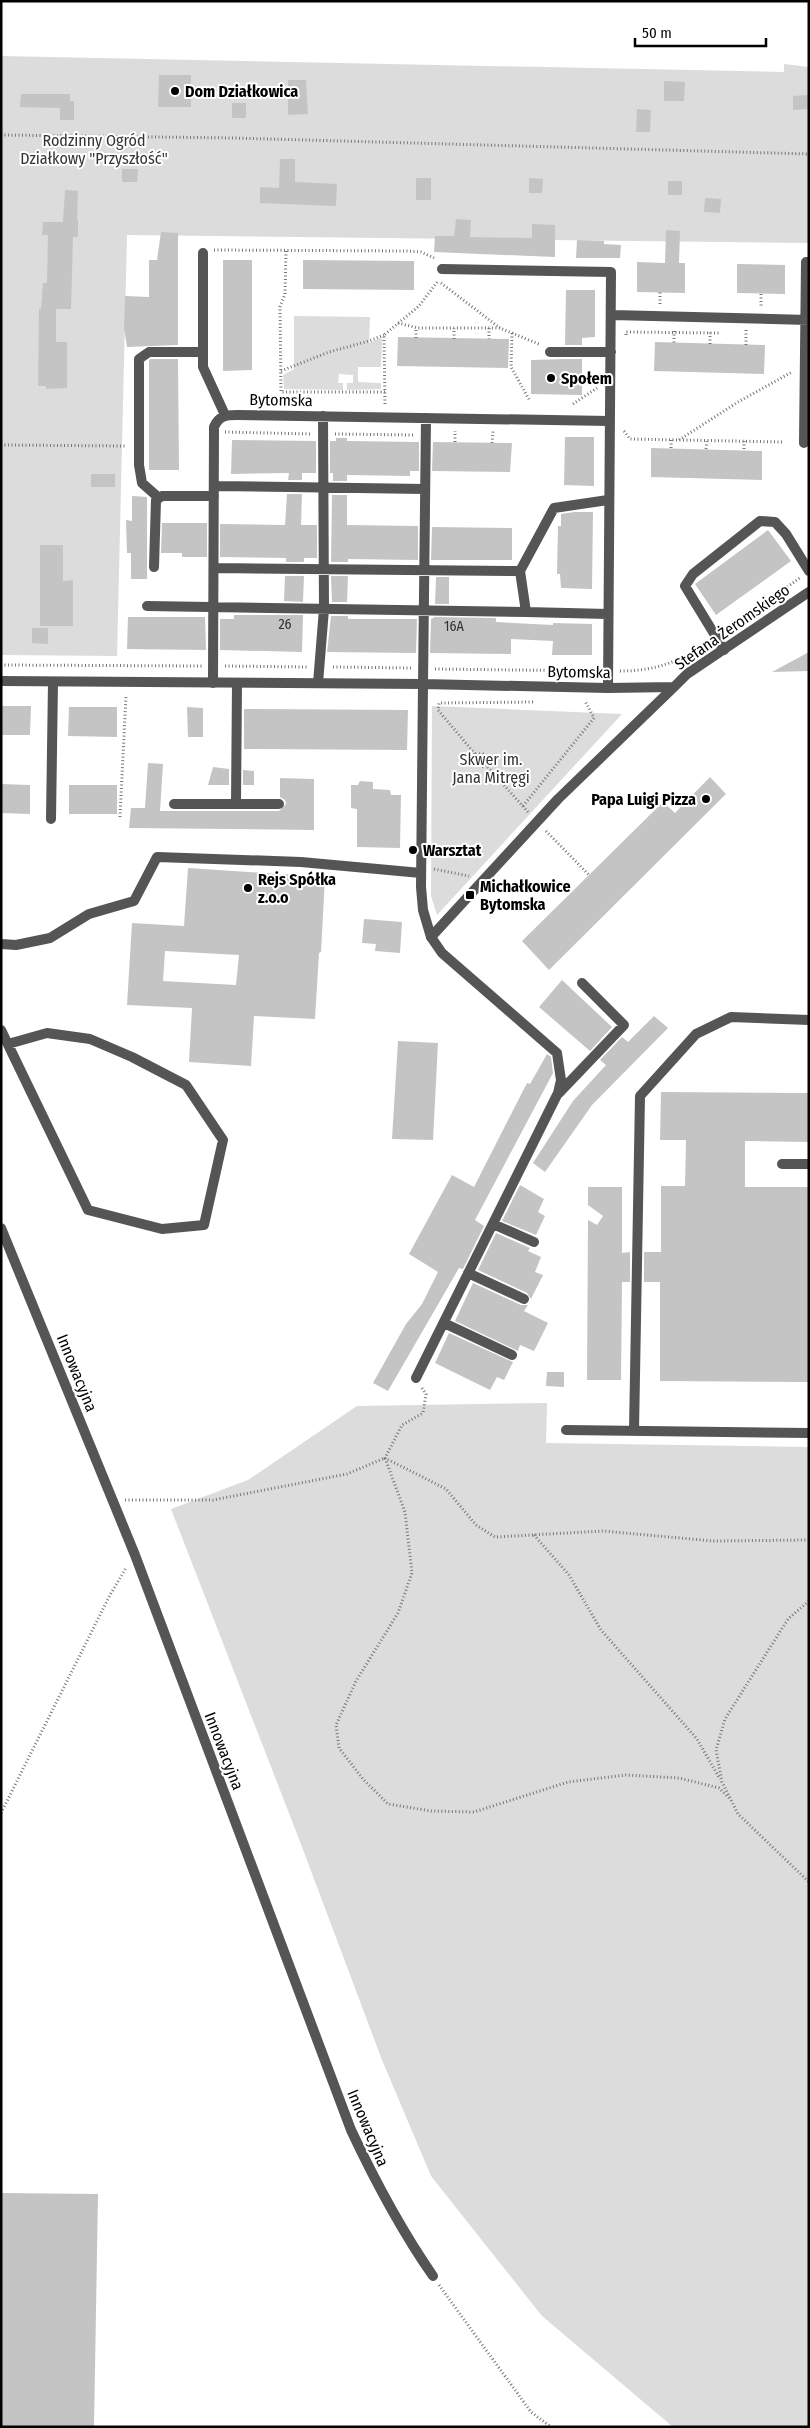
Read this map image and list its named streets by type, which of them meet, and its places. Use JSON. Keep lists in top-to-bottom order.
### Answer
{
  "streets": {
    "street": ["Bytomska", "Stefana Żeromskiego", "Innowacyjna"]
  },
  "crossings": [
    ["Bytomska", "Stefana Żeromskiego"]
  ],
  "parks": ["Rodzinny Ogród Działkowy \"Przyszłość\"", "Skwer im. Jana Mitręgi"],
  "places": {
    "other": [
      "Dom Działkowica",
      "Społem",
      "Papa Luigi Pizza",
      "Warsztat",
      "Rejs Spółka z.o.o"
    ],
    "transit": ["Michałkowice Bytomska"]
  },
  "house_numbers": ["26", "16A"],
  "scale_bar": "50 m"
}
